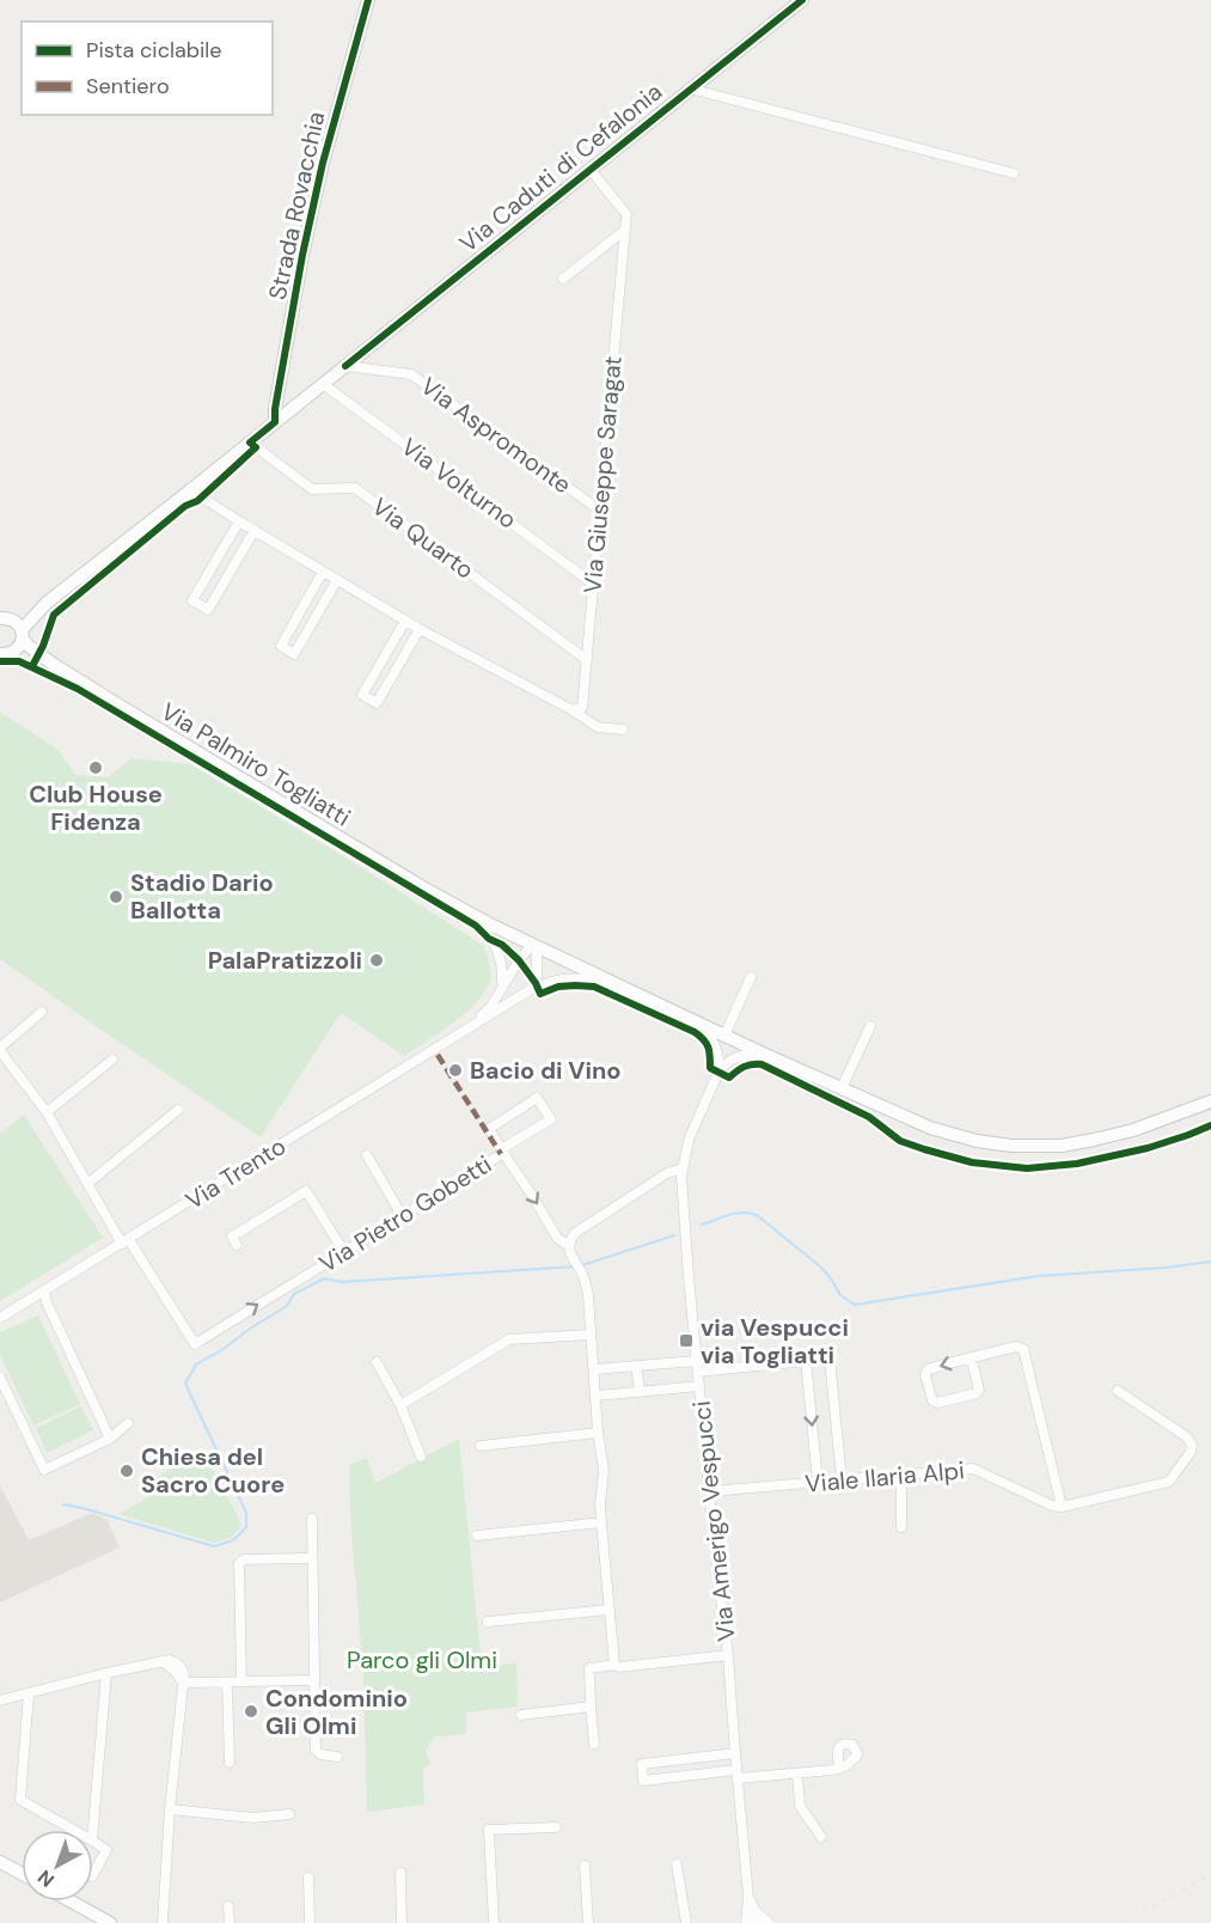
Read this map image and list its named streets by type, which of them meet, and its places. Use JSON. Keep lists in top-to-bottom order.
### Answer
{
  "streets": {
    "street": [
      "Via Caduti di Cefalonia",
      "Strada Rovacchia",
      "Via Aspromonte",
      "Via Giuseppe Saragat",
      "Via Volturno",
      "Via Quarto",
      "Via Palmiro Togliatti",
      "Via Trento",
      "Via Pietro Gobetti",
      "Viale Ilaria Alpi",
      "Via Amerigo Vespucci"
    ]
  },
  "crossings": [
    ["Via Caduti di Cefalonia", "Strada Rovacchia"],
    ["Via Caduti di Cefalonia", "Via Aspromonte"],
    ["Via Caduti di Cefalonia", "Via Giuseppe Saragat"],
    ["Via Caduti di Cefalonia", "Via Volturno"],
    ["Via Caduti di Cefalonia", "Via Quarto"],
    ["Via Caduti di Cefalonia", "Via Palmiro Togliatti"],
    ["Via Aspromonte", "Via Giuseppe Saragat"],
    ["Via Giuseppe Saragat", "Via Volturno"],
    ["Via Giuseppe Saragat", "Via Quarto"],
    ["Via Palmiro Togliatti", "Via Trento"],
    ["Via Palmiro Togliatti", "Via Amerigo Vespucci"],
    ["Via Trento", "Via Pietro Gobetti"],
    ["Viale Ilaria Alpi", "Via Amerigo Vespucci"]
  ],
  "parks": ["Parco gli Olmi"],
  "places": {
    "other": [
      "Club House Fidenza",
      "Stadio Dario Ballotta",
      "PalaPratizzoli",
      "Bacio di Vino",
      "Chiesa del Sacro Cuore",
      "Condominio Gli Olmi"
    ],
    "transit": ["via Vespucci via Togliatti"]
  },
  "legend": ["Pista ciclabile", "Sentiero"],
  "north": "bottom left"
}
